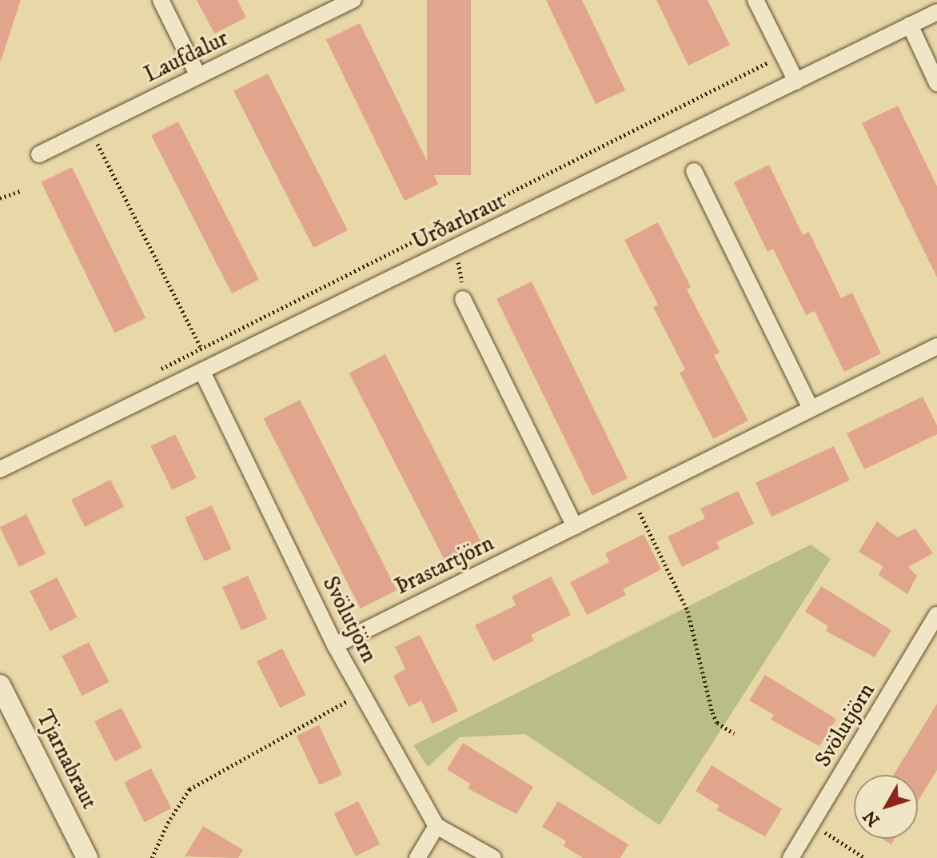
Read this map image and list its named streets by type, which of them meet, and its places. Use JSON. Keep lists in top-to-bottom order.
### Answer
{
  "streets": {
    "street": [
      "Laufdalur",
      "Urðarbraut",
      "Þrastartjörn",
      "Svölutjörn",
      "Tjarnabraut"
    ]
  },
  "crossings": [
    ["Urðarbraut", "Svölutjörn"],
    ["Þrastartjörn", "Svölutjörn"]
  ],
  "north": "bottom left"
}
